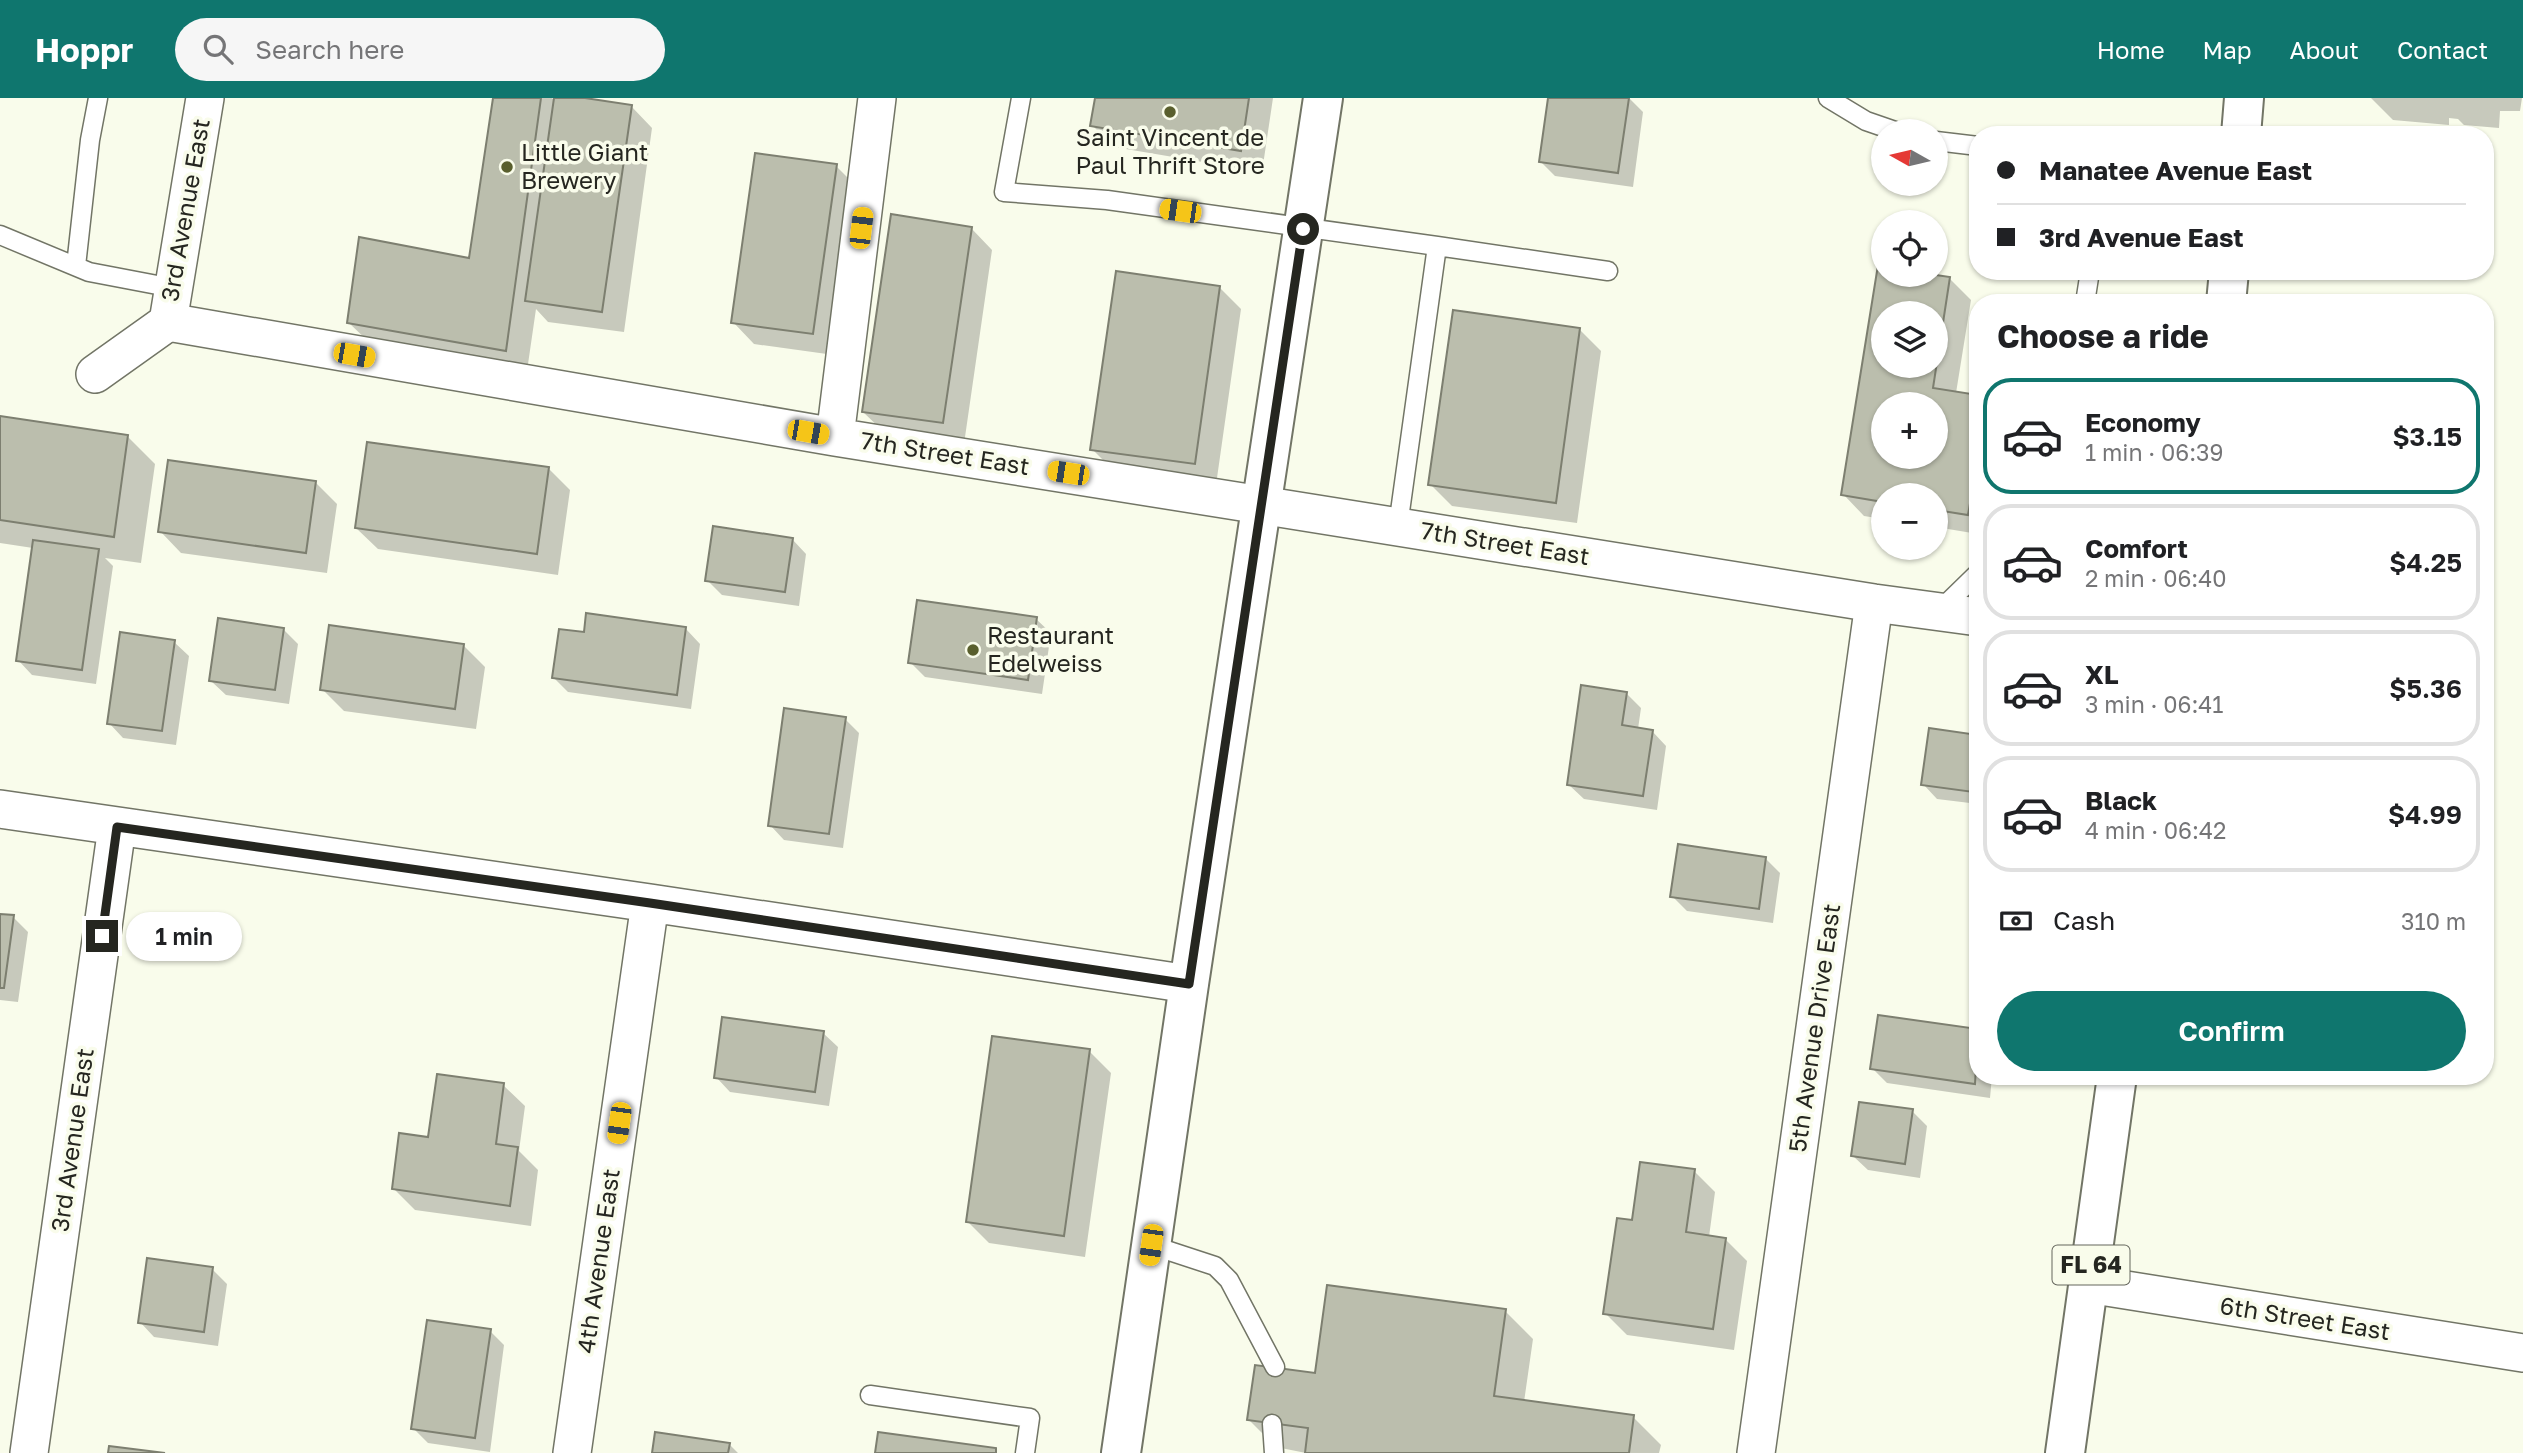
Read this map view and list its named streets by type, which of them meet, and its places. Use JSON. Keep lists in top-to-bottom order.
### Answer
{
  "streets": {
    "main road": ["FL 64"],
    "street": [
      "3rd Avenue East",
      "7th Street East",
      "5th Avenue Drive East",
      "4th Avenue East",
      "6th Street East"
    ]
  },
  "crossings": [
    ["3rd Avenue East", "7th Street East"],
    ["7th Street East", "5th Avenue Drive East"],
    ["FL 64", "6th Street East"]
  ],
  "places": ["Saint Vincent de Paul Thrift Store", "Little Giant Brewery", "Restaurant Edelweiss"],
  "north": "left",
  "page": {
    "header": "Hoppr",
    "search": "Search here",
    "nav": [
      "Home",
      "Map",
      "About",
      "Contact"
    ],
    "map_buttons": ["+", "−"],
    "banner": ["Manatee Avenue East", "3rd Avenue East"],
    "heading": "Choose a ride",
    "list": [
      {
        "name": "Economy",
        "note": "1 min · 06:39",
        "value": "$3.15"
      },
      {
        "name": "Comfort",
        "note": "2 min · 06:40",
        "value": "$4.25"
      },
      {
        "name": "XL",
        "note": "3 min · 06:41",
        "value": "$5.36"
      },
      {
        "name": "Black",
        "note": "4 min · 06:42",
        "value": "$4.99"
      }
    ],
    "pay": ["Cash", "310 m"],
    "bubble": "1 min",
    "buttons": "Confirm"
  }
}
